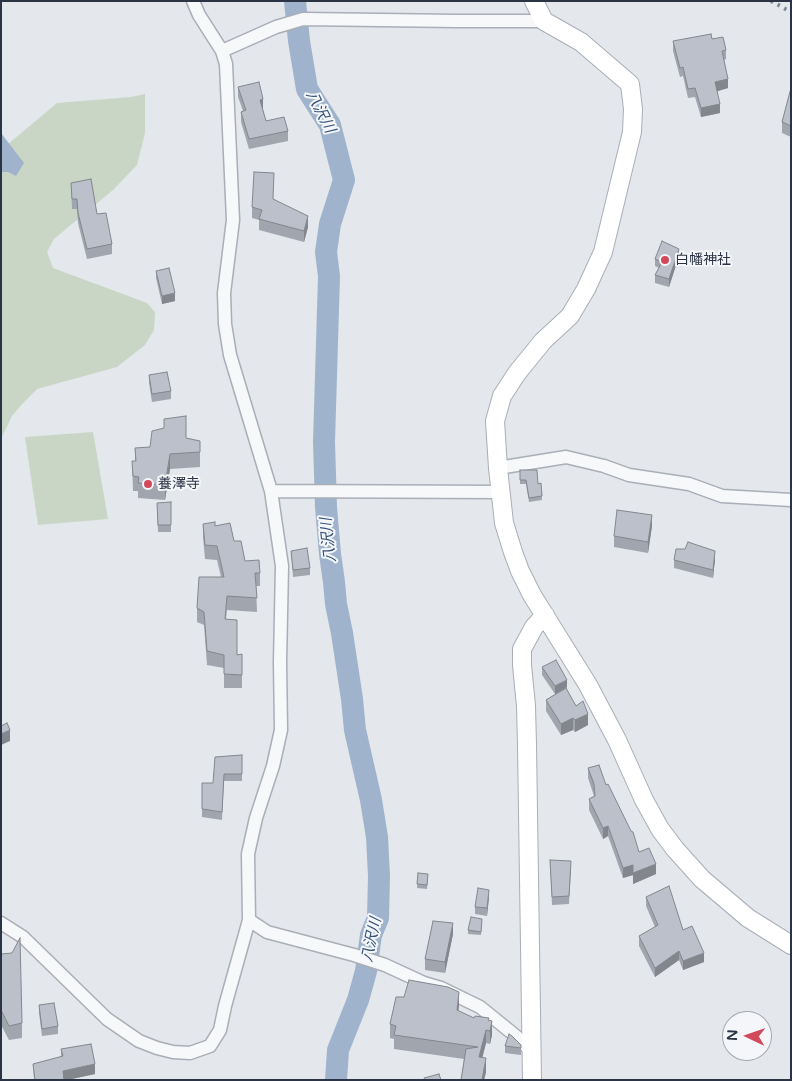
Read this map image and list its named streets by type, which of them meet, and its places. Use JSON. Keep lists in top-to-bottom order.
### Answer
{
  "water": ["八沢川"],
  "places": ["白幡神社", "養澤寺"],
  "north": "left"
}
